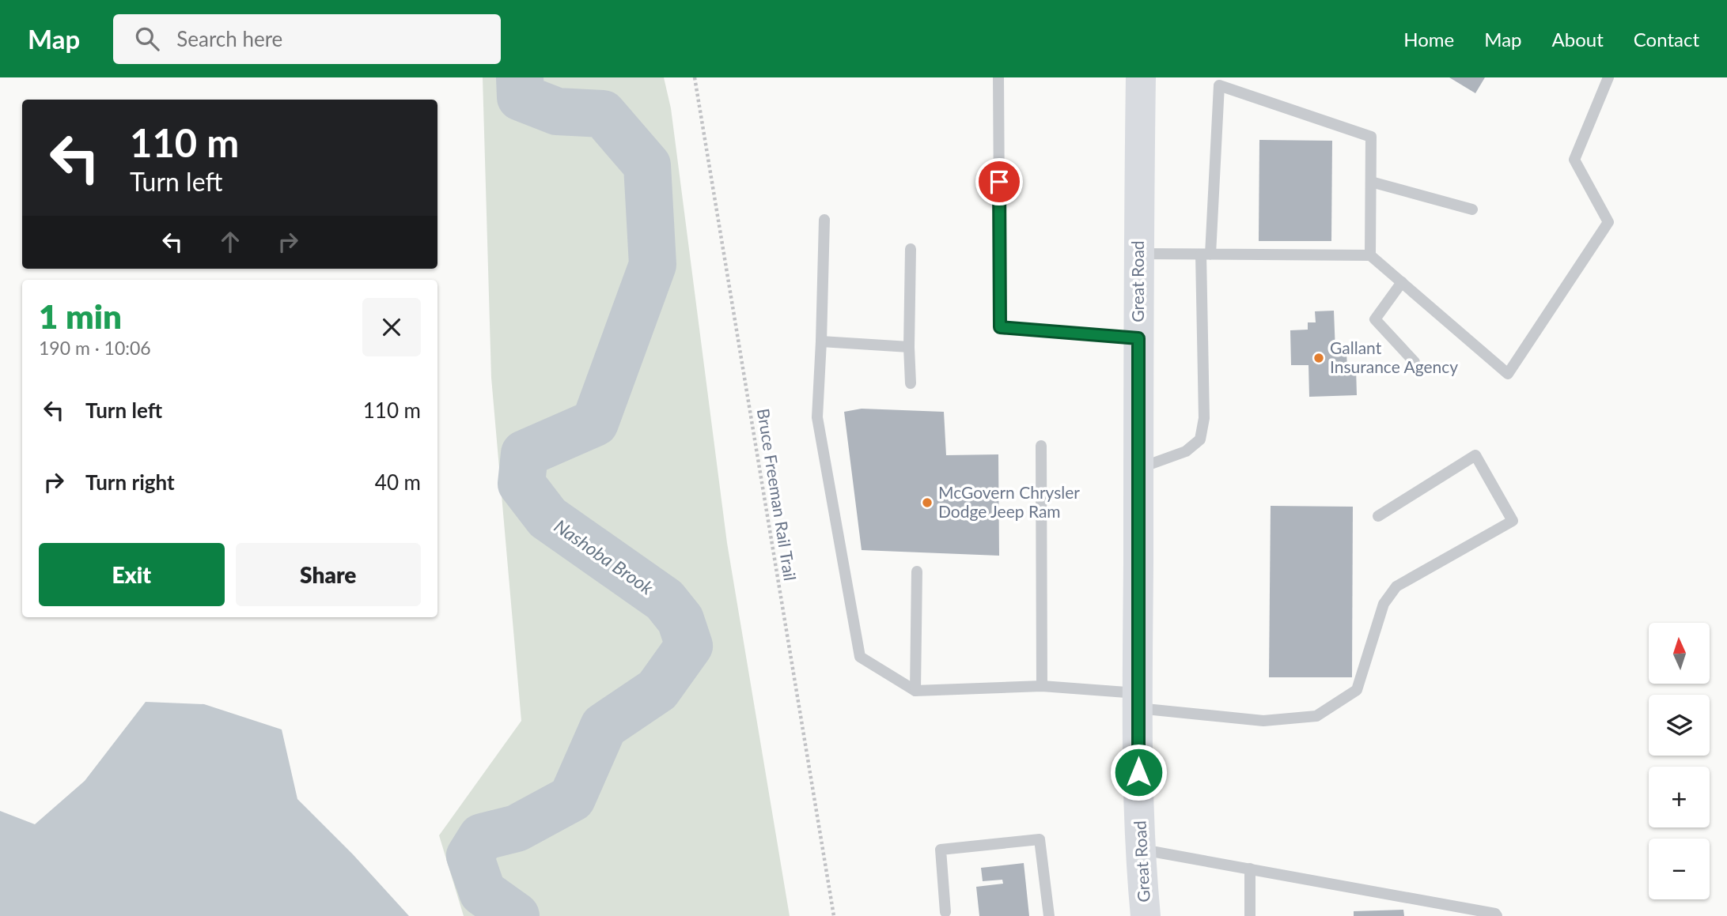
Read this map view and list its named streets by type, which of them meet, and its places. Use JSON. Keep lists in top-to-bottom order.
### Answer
{
  "streets": {
    "main road": ["Great Road"],
    "path": ["Bruce Freeman Rail Trail"]
  },
  "water": ["Nashoba Brook"],
  "places": ["Gallant Insurance Agency", "McGovern Chrysler Dodge Jeep Ram"],
  "north": "top",
  "page": {
    "header": "Map",
    "search": "Search here",
    "nav": [
      "Home",
      "Map",
      "About",
      "Contact"
    ],
    "turn": ["110 m", "Turn left"],
    "heading": ["1 min", "190 m · 10:06"],
    "list": [
      {
        "name": "Turn left",
        "value": "110 m"
      },
      {
        "name": "Turn right",
        "value": "40 m"
      }
    ],
    "buttons": ["Exit", "Share"],
    "map_buttons": ["+", "−"]
  }
}
